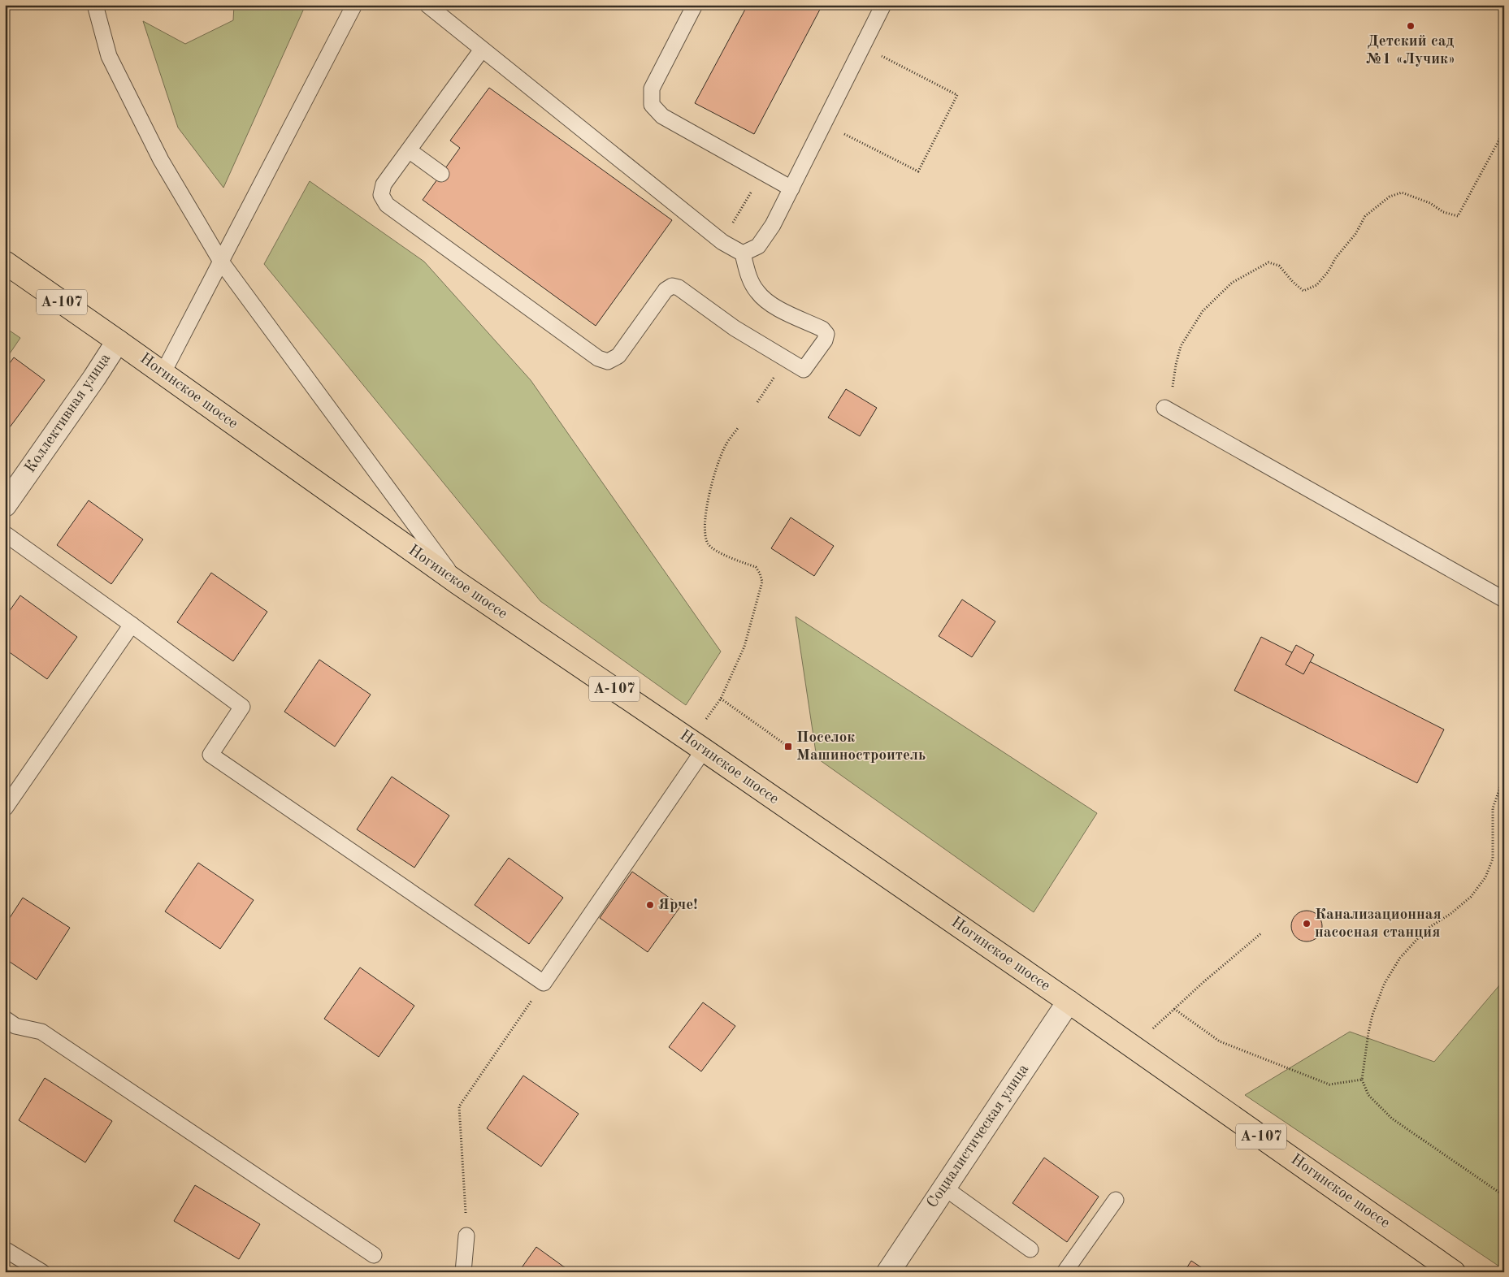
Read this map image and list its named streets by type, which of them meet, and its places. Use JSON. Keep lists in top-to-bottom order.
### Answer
{
  "streets": {
    "highway": ["А-107", "Ногинское шоссе"],
    "street": ["Коллективная улица", "Социалистическая улица"]
  },
  "crossings": [
    ["Ногинское шоссе", "Коллективная улица"],
    ["Ногинское шоссе", "Социалистическая улица"]
  ],
  "places": {
    "other": ["Детский сад №1 «Лучик»", "Ярче!", "Канализационная насосная станция"],
    "transit": ["Поселок Машиностроитель"]
  }
}
